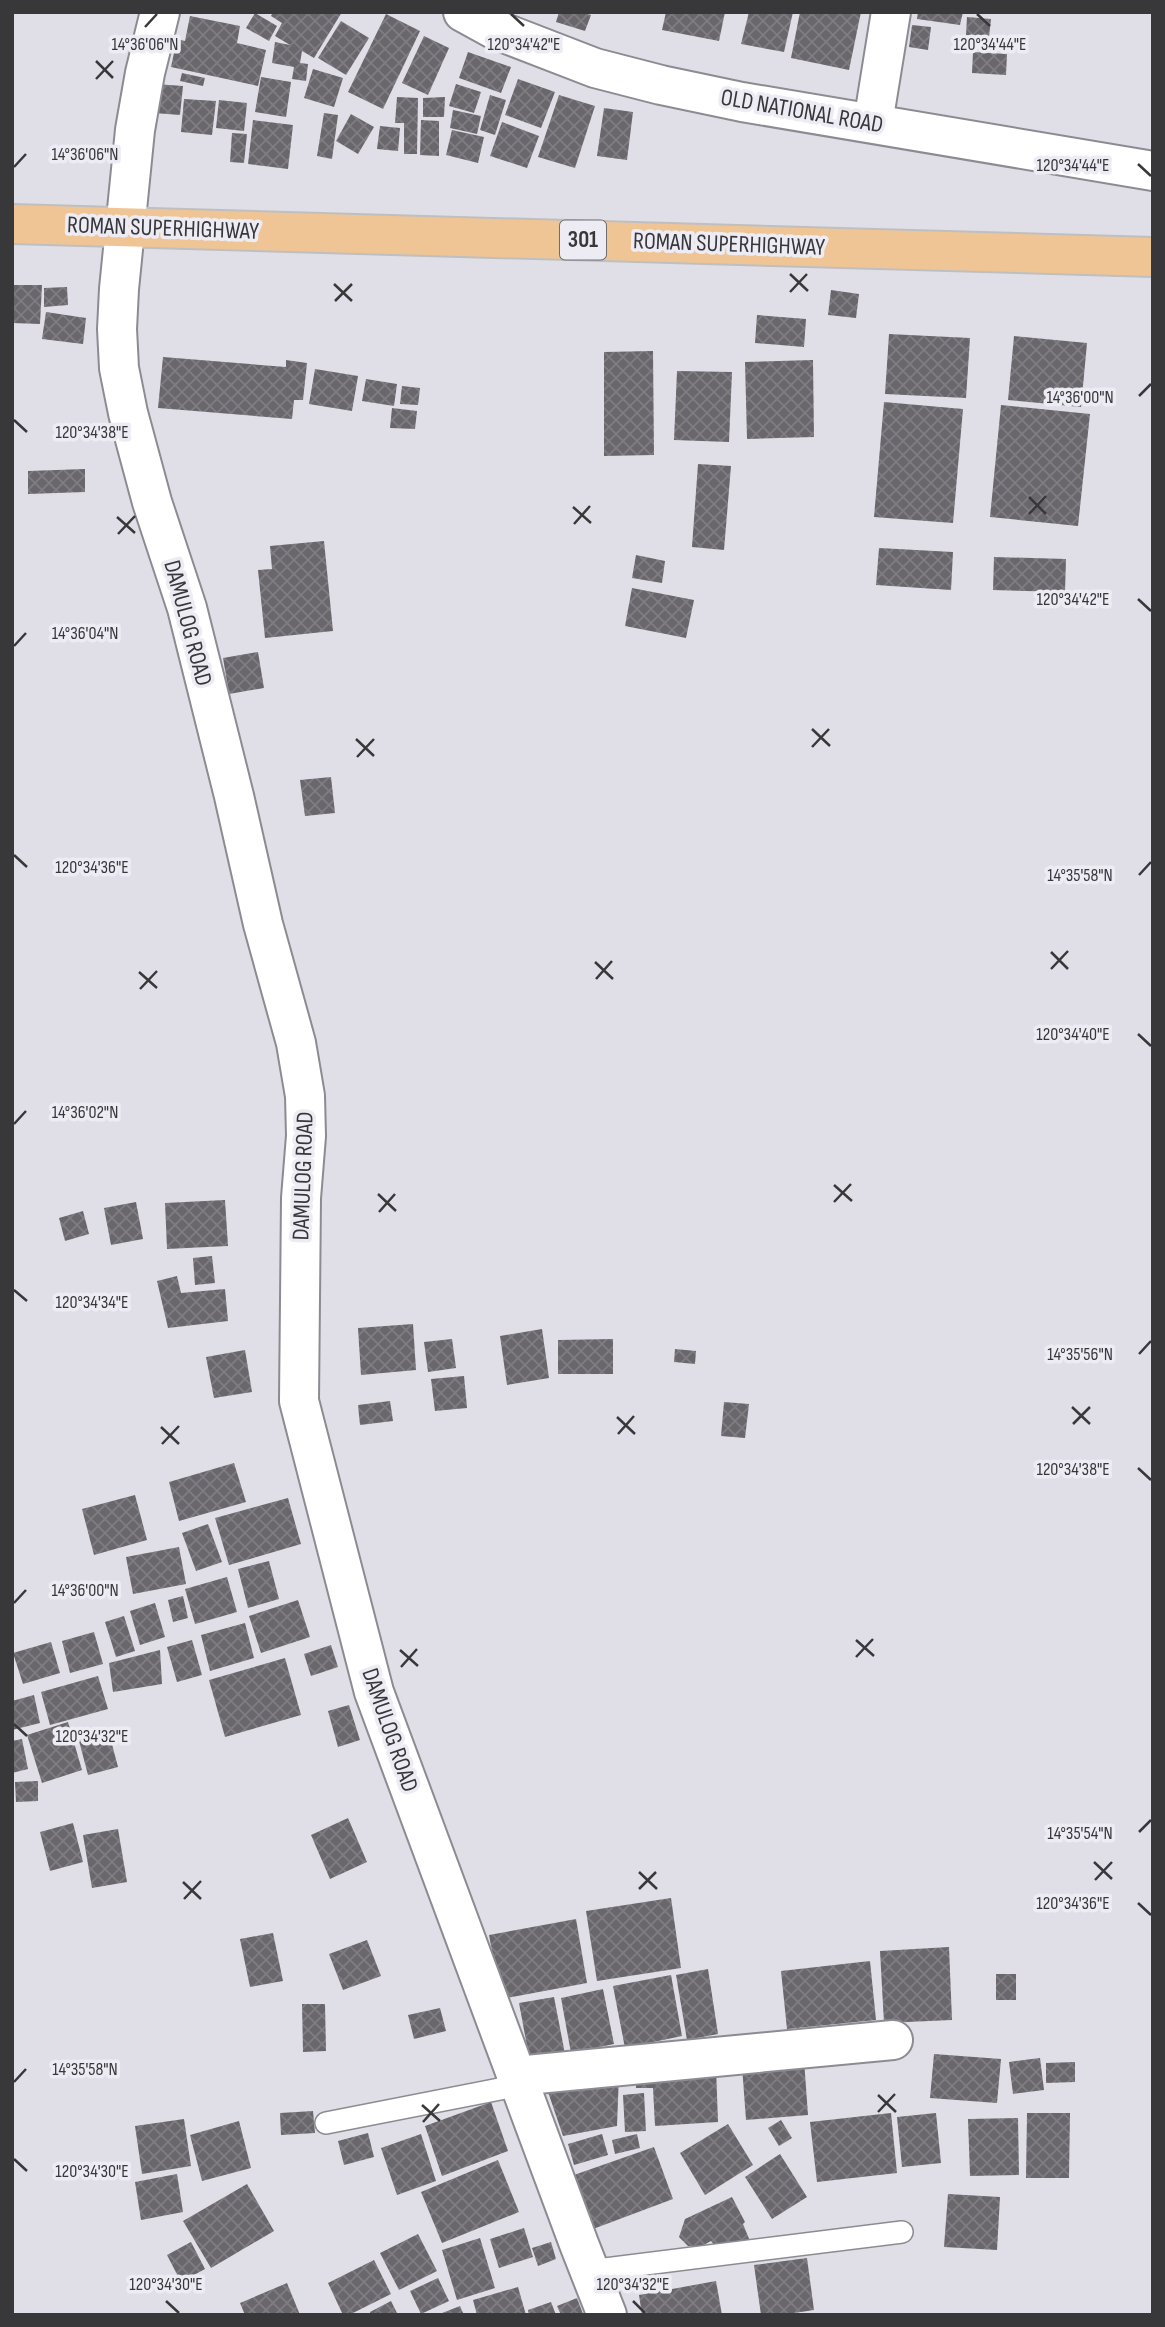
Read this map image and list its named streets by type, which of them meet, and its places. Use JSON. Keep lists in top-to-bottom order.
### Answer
{
  "streets": {
    "main road": ["ROMAN SUPERHIGHWAY", "301"],
    "street": ["OLD NATIONAL ROAD", "DAMULOG ROAD"]
  },
  "crossings": [
    ["ROMAN SUPERHIGHWAY", "DAMULOG ROAD"]
  ],
  "coordinates": [
    "120°34'42\"E",
    "120°34'44\"E",
    "14°36'06\"N",
    "14°36'00\"N",
    "120°34'38\"E",
    "14°36'04\"N",
    "120°34'36\"E",
    "14°35'58\"N",
    "120°34'40\"E",
    "14°36'02\"N",
    "120°34'34\"E",
    "14°35'56\"N",
    "120°34'32\"E",
    "14°35'54\"N",
    "120°34'30\"E"
  ]
}
